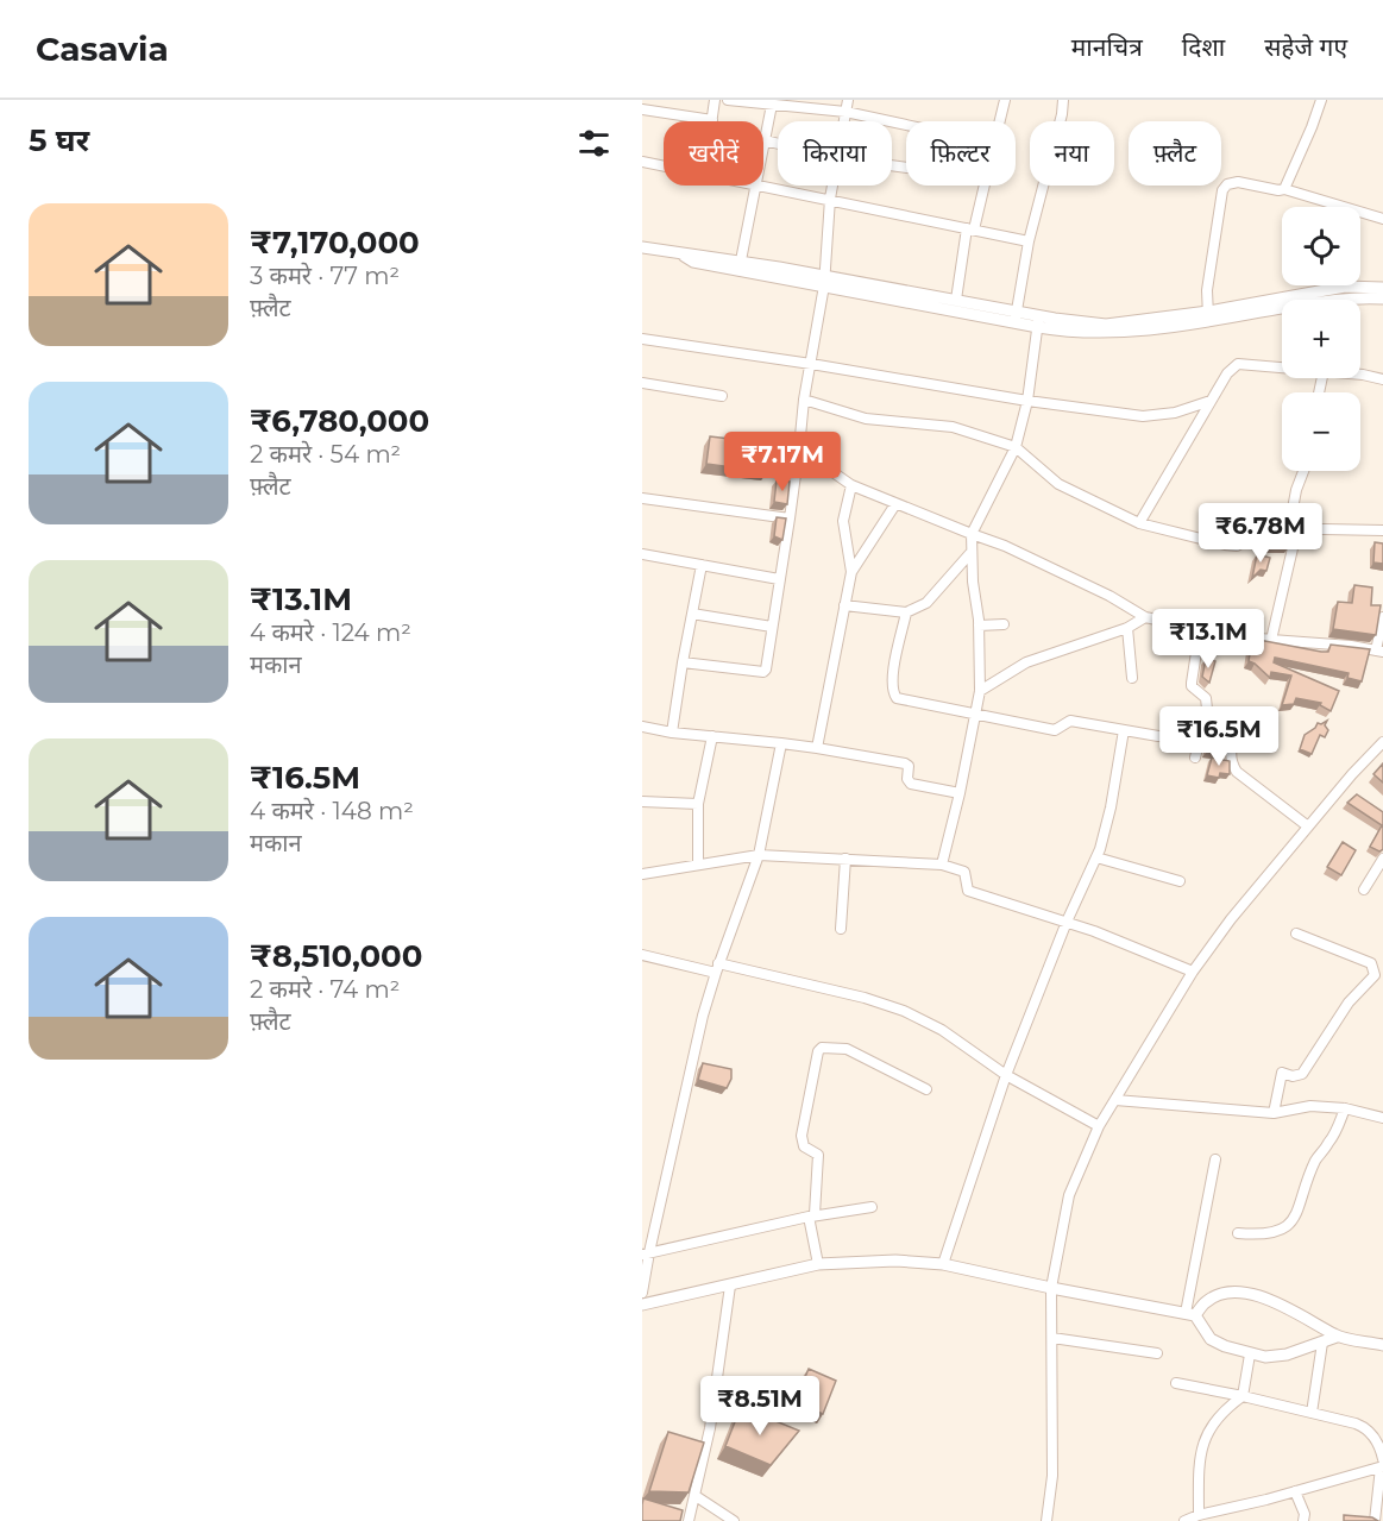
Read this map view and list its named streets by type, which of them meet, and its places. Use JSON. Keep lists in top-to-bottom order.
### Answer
{
  "page": {
    "header": "Casavia",
    "nav": ["मानचित्र", "दिशा", "सहेजे गए"],
    "heading": "5 घर",
    "chip": [
      "खरीदें",
      "किराया",
      "फ़िल्टर",
      "नया",
      "फ़्लैट"
    ],
    "list": [
      {
        "name": "₹7,170,000",
        "note": "3 कमरे · 77 m² · फ़्लैट"
      },
      {
        "name": "₹6,780,000",
        "note": "2 कमरे · 54 m² · फ़्लैट"
      },
      {
        "name": "₹13.1M",
        "note": "4 कमरे · 124 m² · मकान"
      },
      {
        "name": "₹16.5M",
        "note": "4 कमरे · 148 m² · मकान"
      },
      {
        "name": "₹8,510,000",
        "note": "2 कमरे · 74 m² · फ़्लैट"
      }
    ],
    "map_buttons": ["+", "−"],
    "price": [
      "₹7.17M",
      "₹6.78M",
      "₹13.1M",
      "₹16.5M",
      "₹8.51M"
    ]
  }
}
